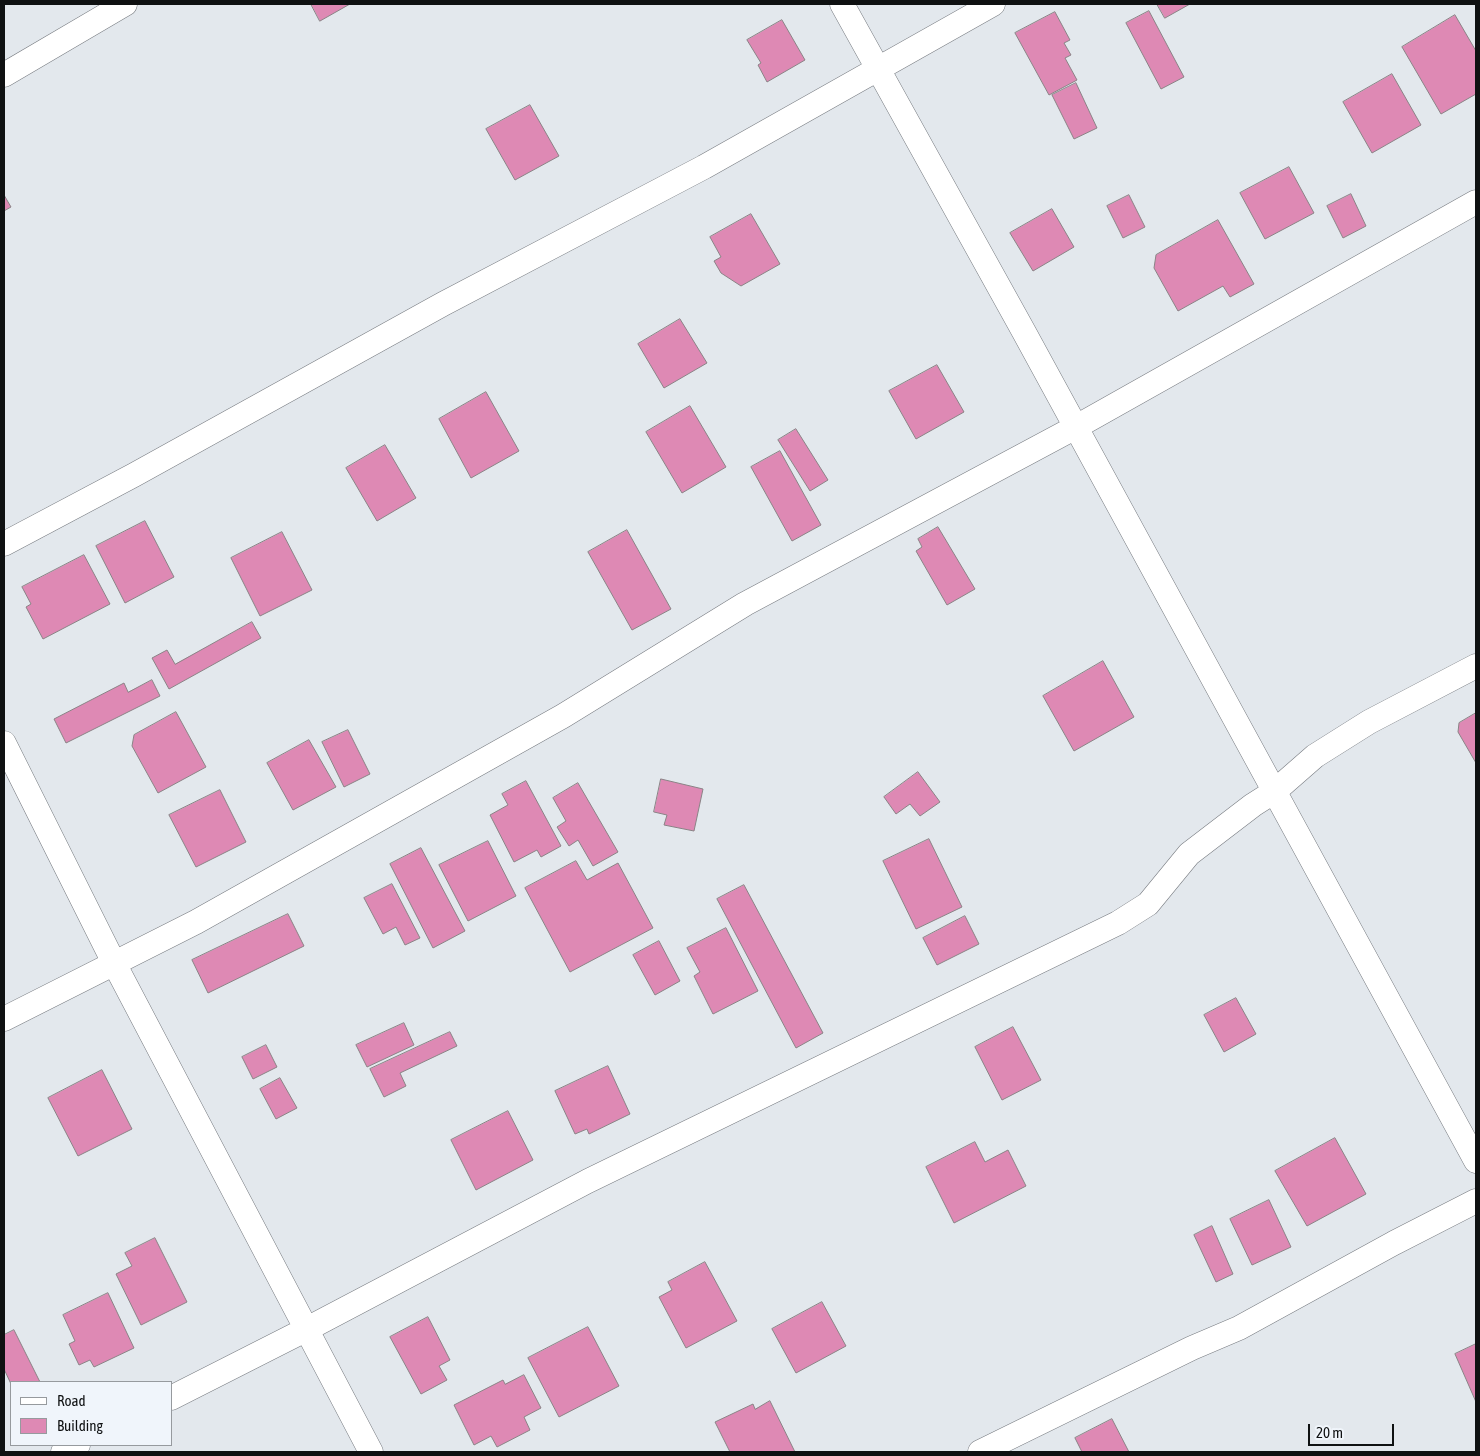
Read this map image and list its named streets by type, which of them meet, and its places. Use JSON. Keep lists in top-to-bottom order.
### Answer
{
  "legend": ["Road", "Building"],
  "scale_bar": "20 m"
}
